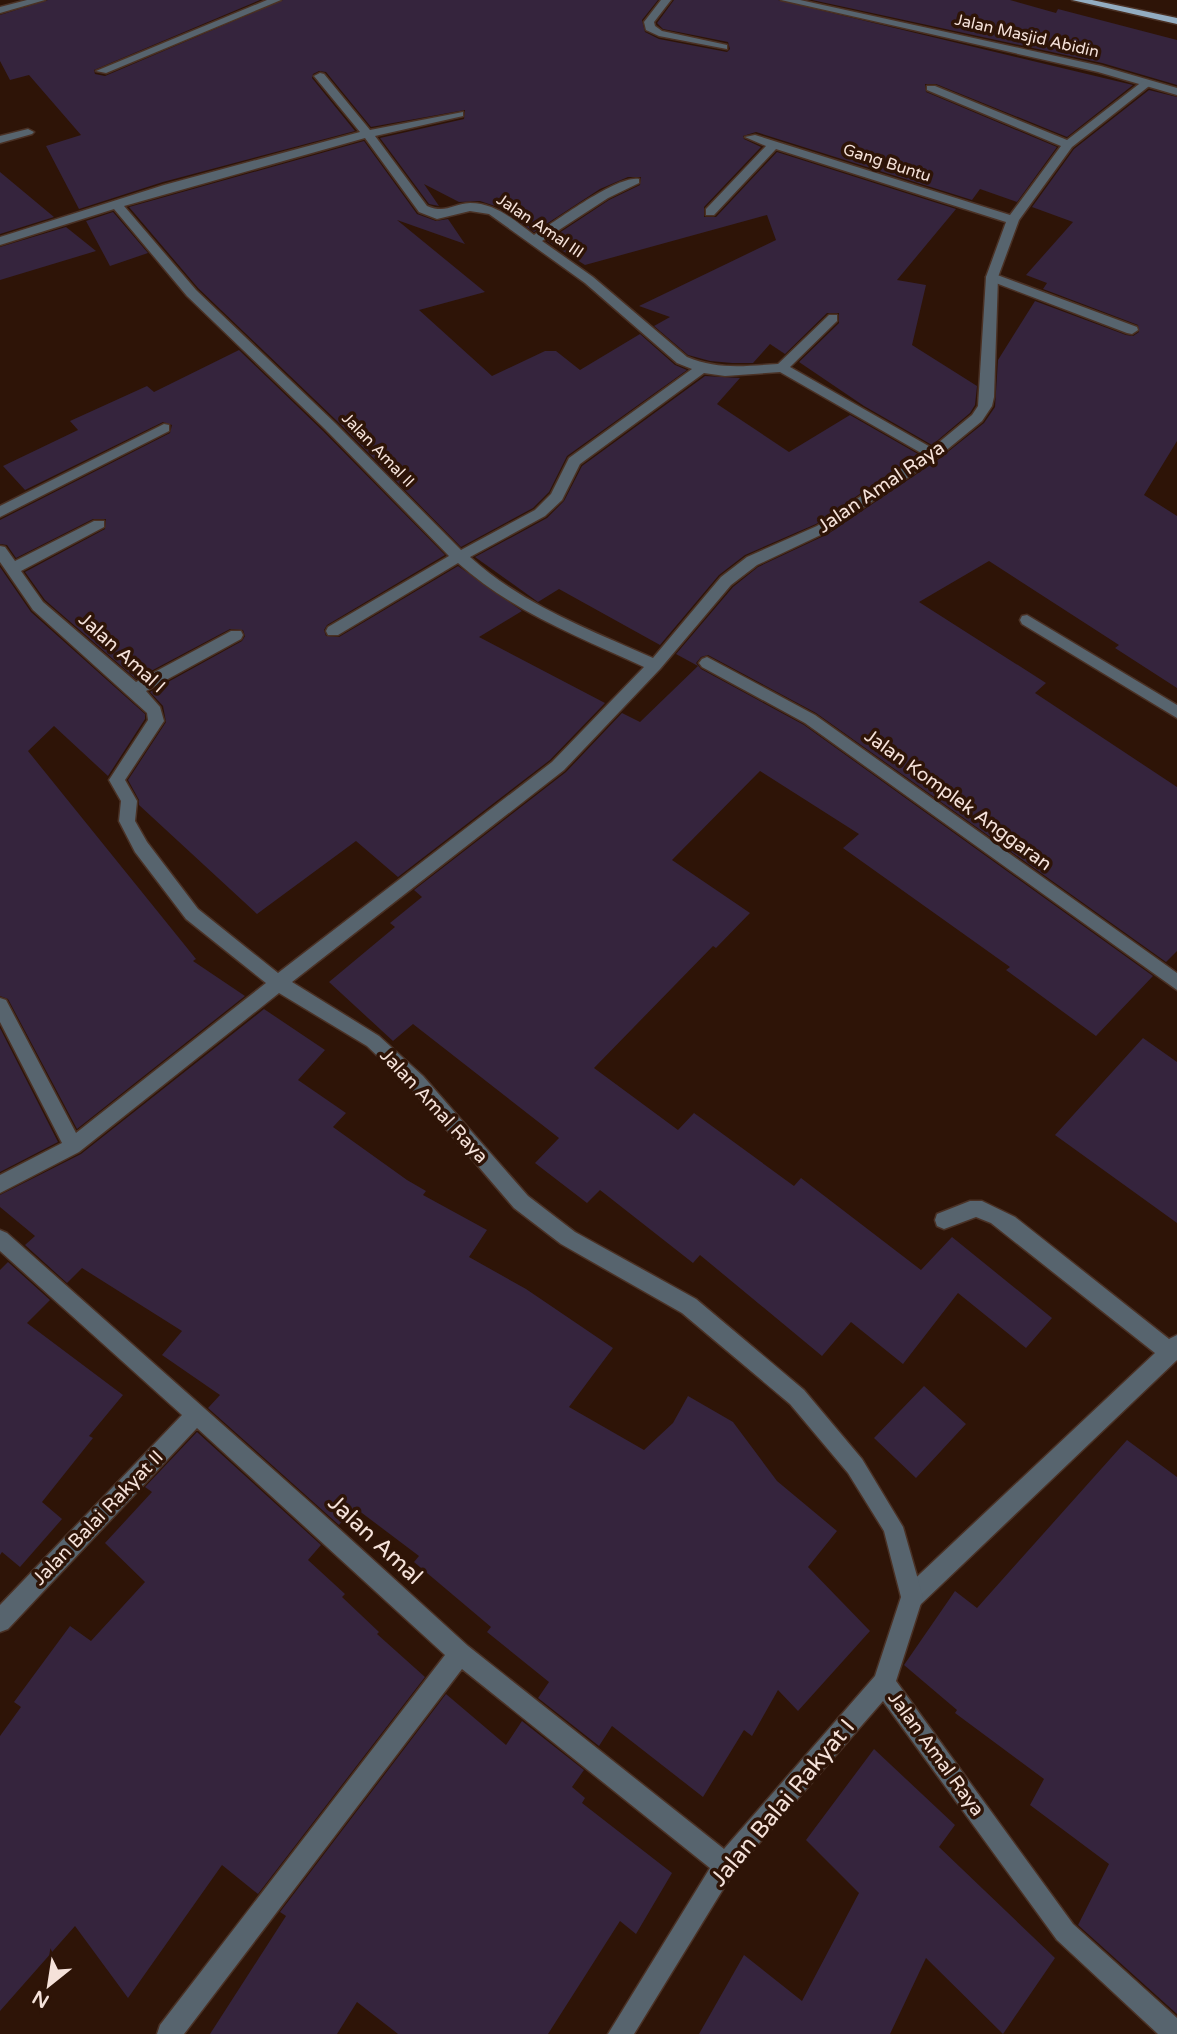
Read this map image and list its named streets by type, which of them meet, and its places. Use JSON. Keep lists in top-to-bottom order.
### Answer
{
  "streets": {
    "street": [
      "Jalan Masjid Abidin",
      "Gang Buntu",
      "Jalan Amal III",
      "Jalan Amal II",
      "Jalan Amal Raya",
      "Jalan Amal I",
      "Jalan Komplek Anggaran",
      "Jalan Balai Rakyat II",
      "Jalan Amal",
      "Jalan Balai Rakyat I"
    ]
  },
  "crossings": [
    ["Jalan Masjid Abidin", "Jalan Amal Raya"],
    ["Gang Buntu", "Jalan Amal Raya"],
    ["Jalan Amal II", "Jalan Amal Raya"],
    ["Jalan Amal Raya", "Jalan Amal I"],
    ["Jalan Amal Raya", "Jalan Balai Rakyat I"],
    ["Jalan Balai Rakyat II", "Jalan Amal"],
    ["Jalan Amal", "Jalan Balai Rakyat I"]
  ],
  "north": "bottom left"
}
